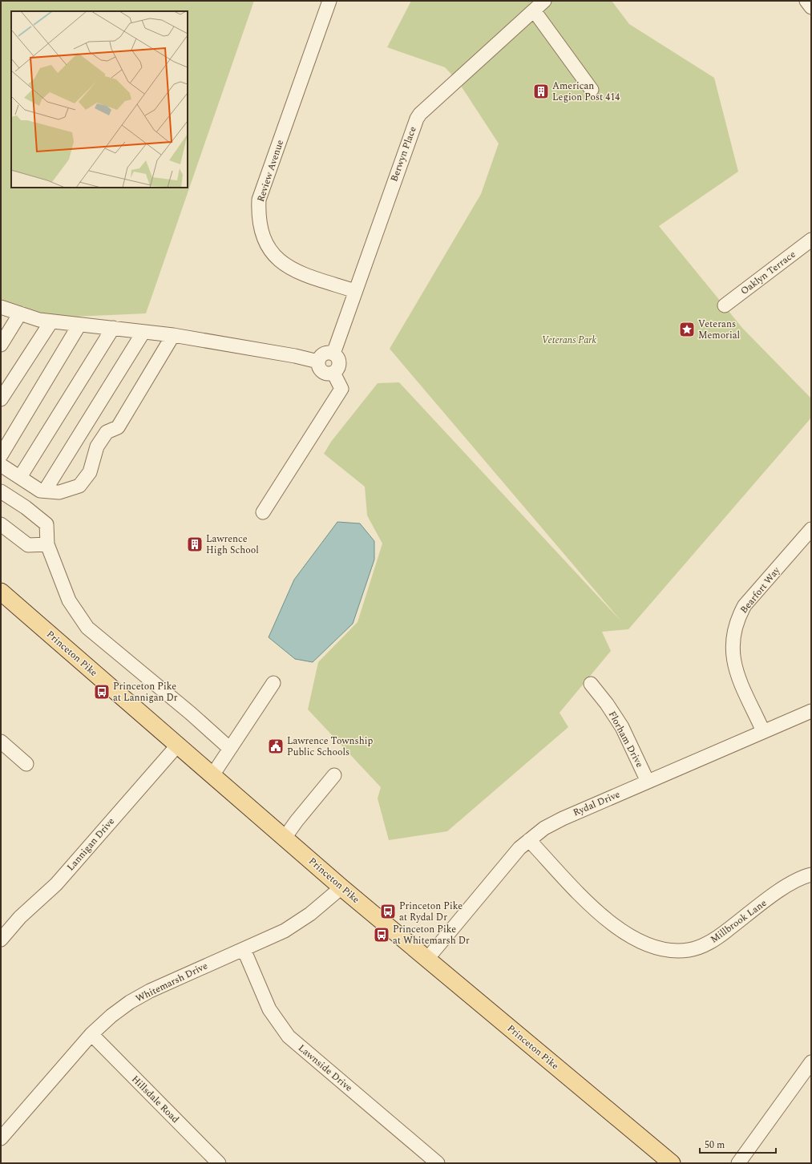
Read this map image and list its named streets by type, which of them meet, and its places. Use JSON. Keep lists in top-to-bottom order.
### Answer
{
  "streets": {
    "main road": ["Princeton Pike"],
    "street": [
      "Berwyn Place",
      "Review Avenue",
      "Oaklyn Terrace",
      "Bearfort Way",
      "Florham Drive",
      "Rydal Drive",
      "Lannigan Drive",
      "Millbrook Lane",
      "Whitemarsh Drive",
      "Lawnside Drive",
      "Hillsdale Road"
    ]
  },
  "crossings": [
    ["Berwyn Place", "Review Avenue"],
    ["Bearfort Way", "Rydal Drive"],
    ["Princeton Pike", "Rydal Drive"],
    ["Princeton Pike", "Lannigan Drive"],
    ["Princeton Pike", "Whitemarsh Drive"],
    ["Florham Drive", "Rydal Drive"],
    ["Rydal Drive", "Millbrook Lane"],
    ["Whitemarsh Drive", "Lawnside Drive"],
    ["Whitemarsh Drive", "Hillsdale Road"]
  ],
  "parks": ["Veterans Park"],
  "places": {
    "building": ["American Legion Post 414", "Lawrence High School"],
    "place": ["Veterans Memorial"],
    "bus stop": ["Princeton Pike at Lannigan Dr", "Princeton Pike at Rydal Dr", "Princeton Pike at Whitemarsh Dr"],
    "public building": ["Lawrence Township Public Schools"]
  },
  "scale_bar": "50 m"
}
